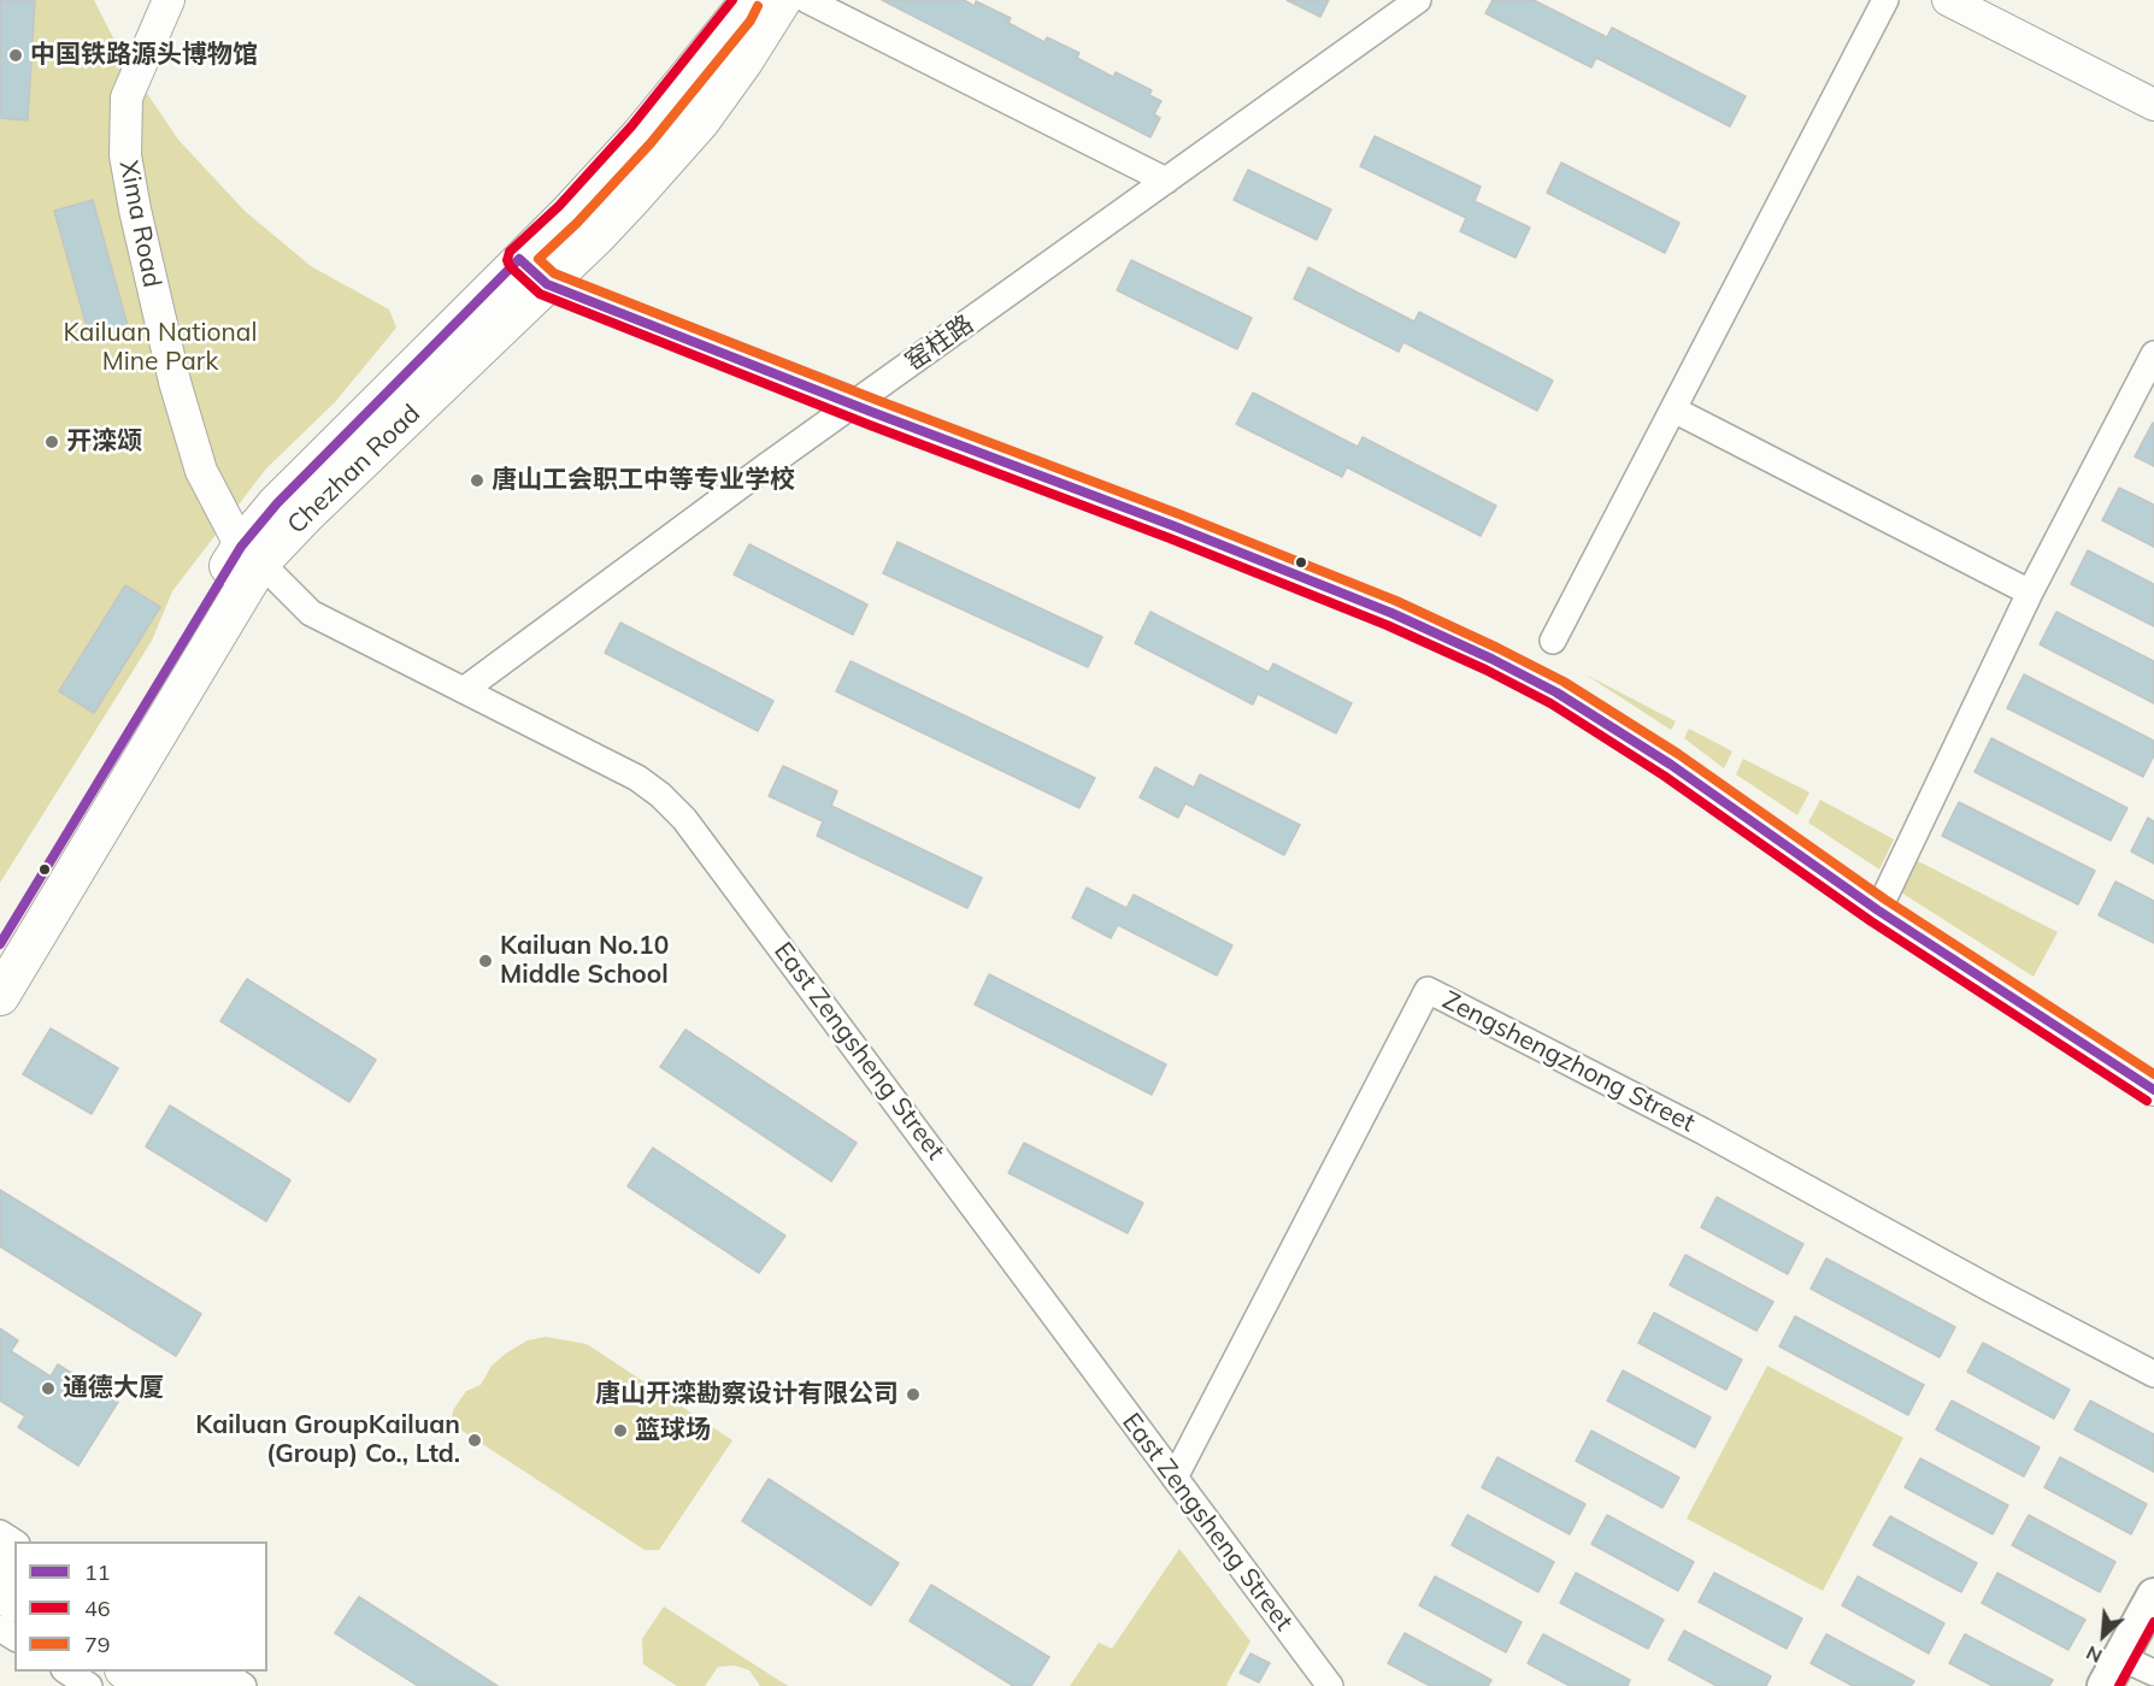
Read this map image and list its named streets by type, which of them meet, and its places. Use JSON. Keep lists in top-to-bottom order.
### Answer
{
  "streets": {
    "main road": ["Chezhan Road"],
    "street": [
      "Xima Road",
      "窑柱路",
      "East Zengsheng Street",
      "Zengshengzhong Street"
    ]
  },
  "crossings": [
    ["Xima Road", "Chezhan Road"],
    ["Xima Road", "East Zengsheng Street"],
    ["窑柱路", "East Zengsheng Street"],
    ["Chezhan Road", "East Zengsheng Street"],
    ["East Zengsheng Street", "Zengshengzhong Street"]
  ],
  "parks": ["Kailuan National Mine Park"],
  "places": [
    "中国铁路源头博物馆",
    "开滦颂",
    "唐山工会职工中等专业学校",
    "Kailuan No.10 Middle School",
    "通德大厦",
    "唐山开滦勘察设计有限公司",
    "篮球场",
    "Kailuan GroupKailuan (Group) Co., Ltd."
  ],
  "lines": ["transit line 46", "transit line 79", "transit line 11"],
  "legend": ["11", "46", "79"],
  "north": "bottom left"
}
